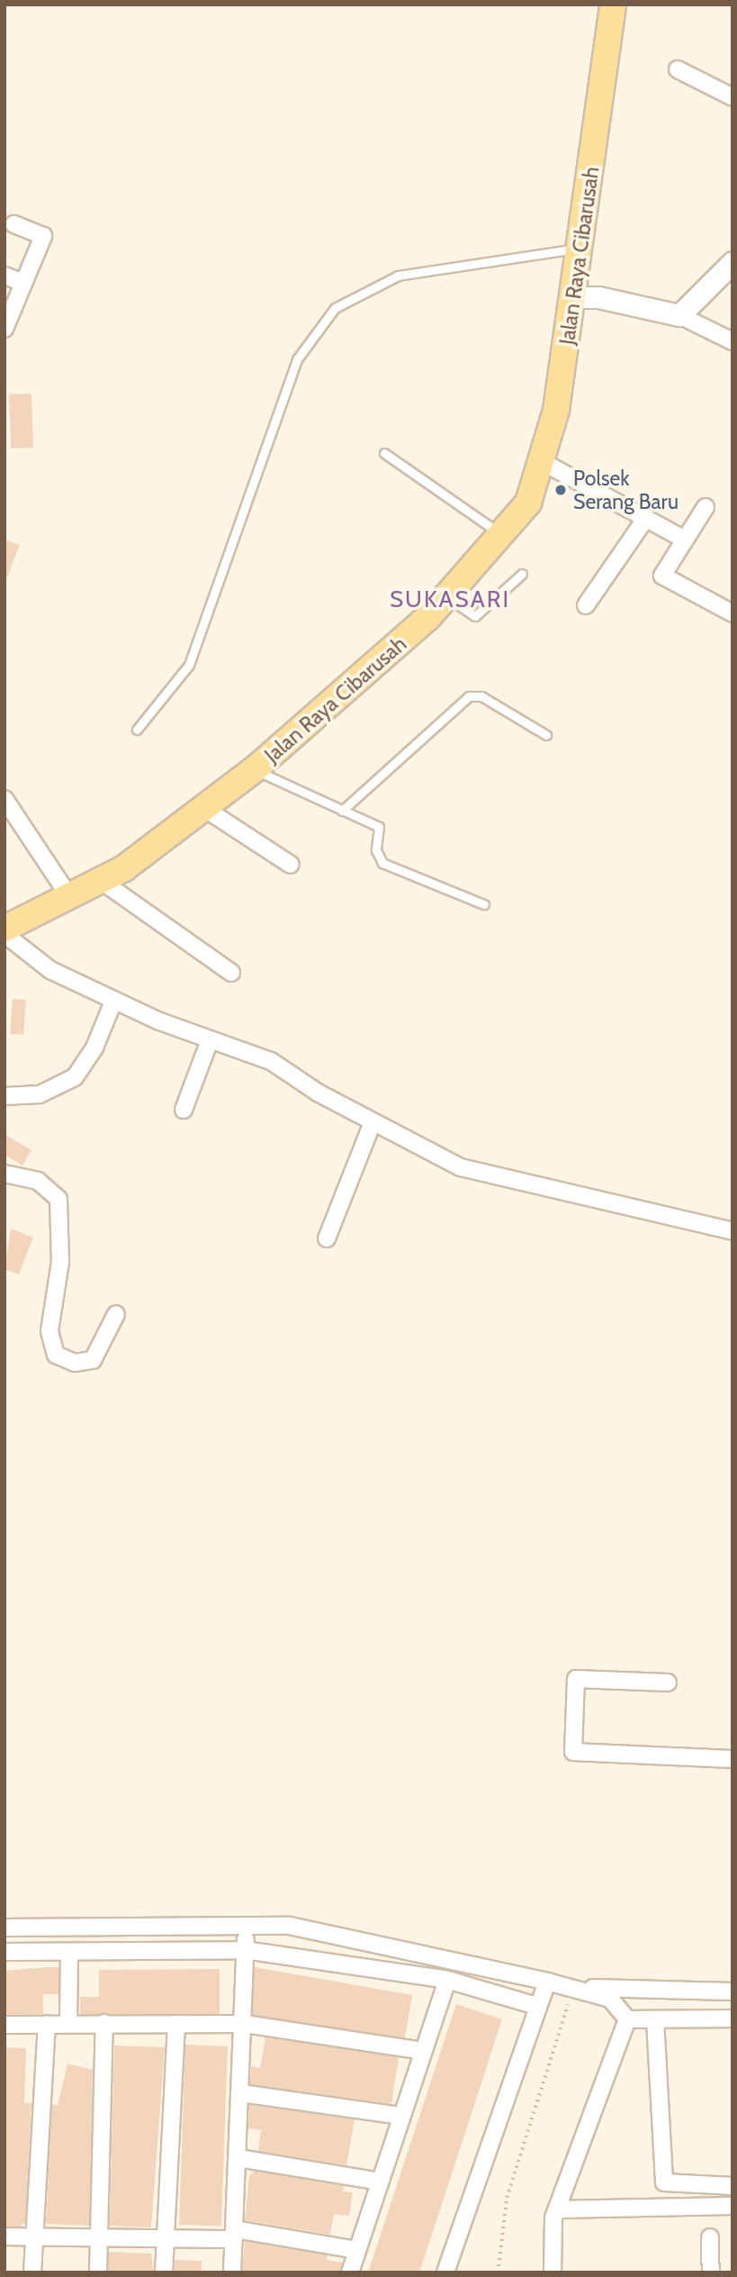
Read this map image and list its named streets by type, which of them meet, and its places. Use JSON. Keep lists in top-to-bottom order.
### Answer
{
  "streets": {
    "main road": ["Jalan Raya Cibarusah"]
  },
  "districts": ["SUKASARI"],
  "places": ["Polsek Serang Baru"]
}
